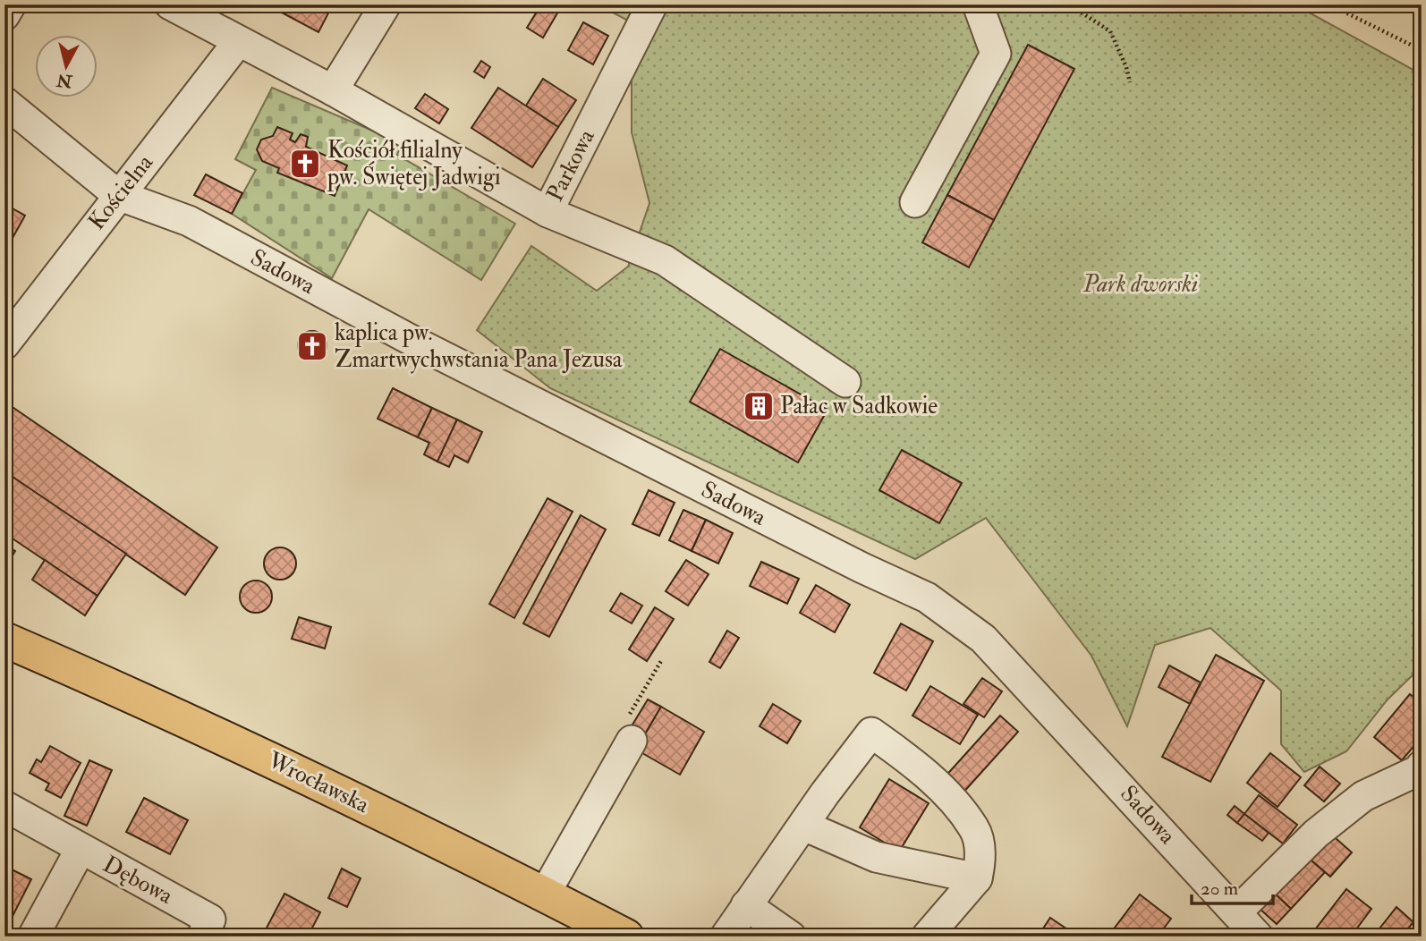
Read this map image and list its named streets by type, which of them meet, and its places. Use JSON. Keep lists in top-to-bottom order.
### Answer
{
  "streets": {
    "main road": ["Wrocławska"],
    "street": [
      "Parkowa",
      "Kościelna",
      "Sadowa",
      "Dębowa"
    ]
  },
  "crossings": [
    ["Parkowa", "Kościelna"],
    ["Kościelna", "Sadowa"]
  ],
  "parks": ["Park dworski"],
  "places": {
    "church": ["Kościół filialny pw. Świętej Jadwigi", "kaplica pw. Zmartwychwstania Pana Jezusa"],
    "building": ["Pałac w Sadkowie"]
  },
  "scale_bar": "20 m",
  "north": "bottom"
}
